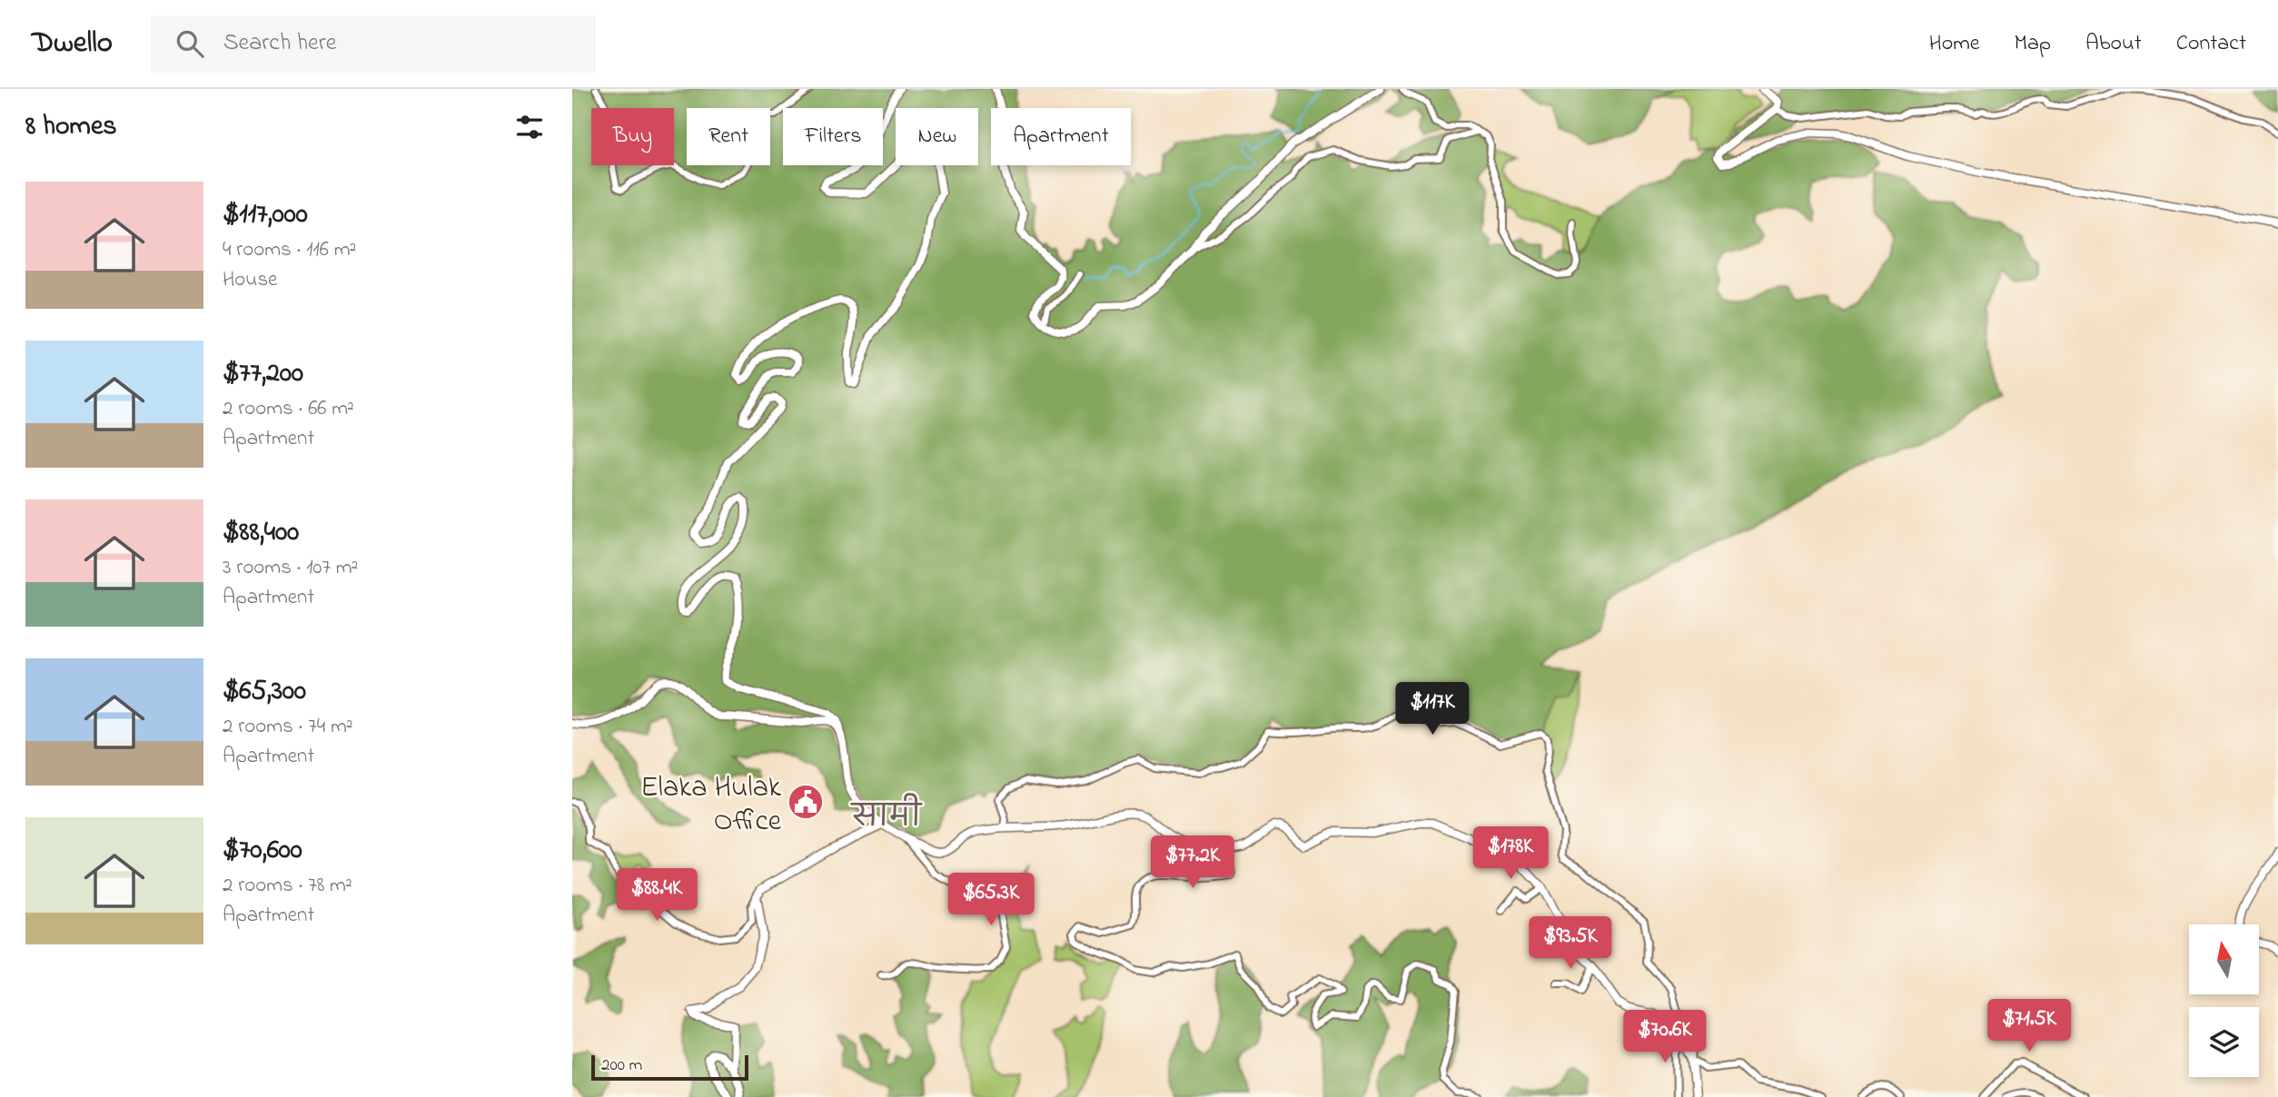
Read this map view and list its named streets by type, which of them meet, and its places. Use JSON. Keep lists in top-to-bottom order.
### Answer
{
  "districts": ["सामी"],
  "places": {
    "public building": ["Elaka Hulak Office"]
  },
  "scale_bar": "200 m",
  "north": "top",
  "page": {
    "header": "Dwello",
    "search": "Search here",
    "nav": [
      "Home",
      "Map",
      "About",
      "Contact"
    ],
    "heading": "8 homes",
    "chip": [
      "Buy",
      "Rent",
      "Filters",
      "New",
      "Apartment"
    ],
    "list": [
      {
        "name": "$117,000",
        "note": "4 rooms · 116 m² · House"
      },
      {
        "name": "$77,200",
        "note": "2 rooms · 66 m² · Apartment"
      },
      {
        "name": "$88,400",
        "note": "3 rooms · 107 m² · Apartment"
      },
      {
        "name": "$65,300",
        "note": "2 rooms · 74 m² · Apartment"
      },
      {
        "name": "$70,600",
        "note": "2 rooms · 78 m² · Apartment"
      }
    ],
    "price": [
      "$117K",
      "$178K",
      "$77.2K",
      "$88.4K",
      "$65.3K",
      "$93.5K",
      "$71.5K",
      "$70.6K"
    ],
    "scale": "200 m"
  }
}
